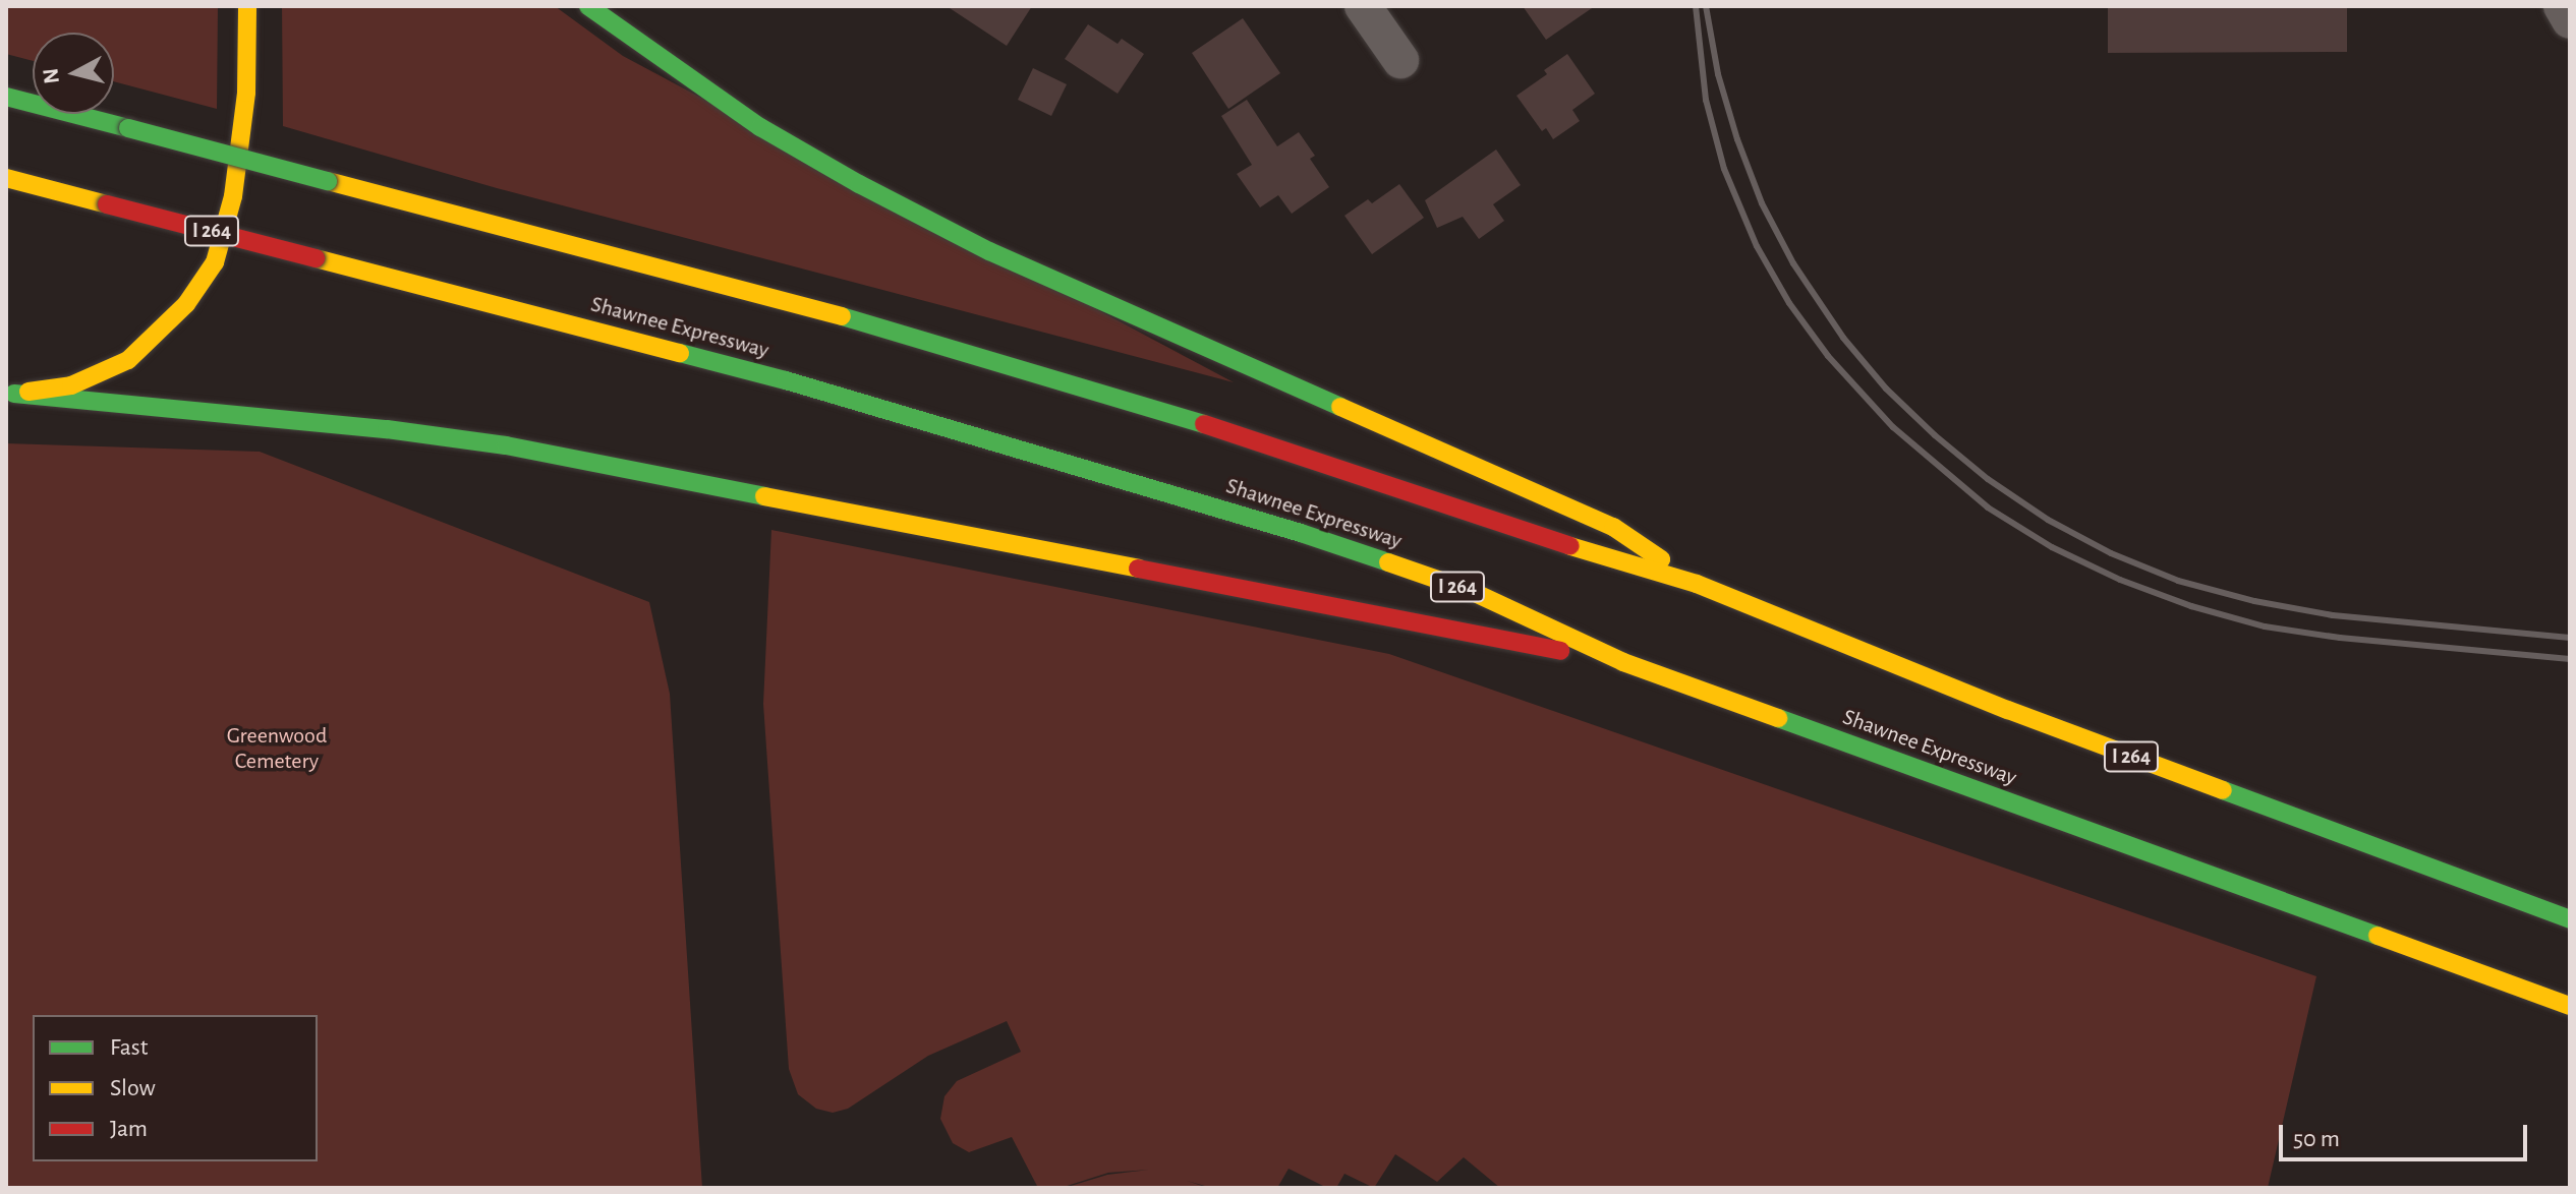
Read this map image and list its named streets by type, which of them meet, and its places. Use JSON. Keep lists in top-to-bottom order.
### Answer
{
  "streets": {
    "main road": ["I 264", "Shawnee Expressway"]
  },
  "parks": ["Greenwood Cemetery"],
  "legend": ["Fast", "Slow", "Jam"],
  "scale_bar": "50 m",
  "north": "left"
}
